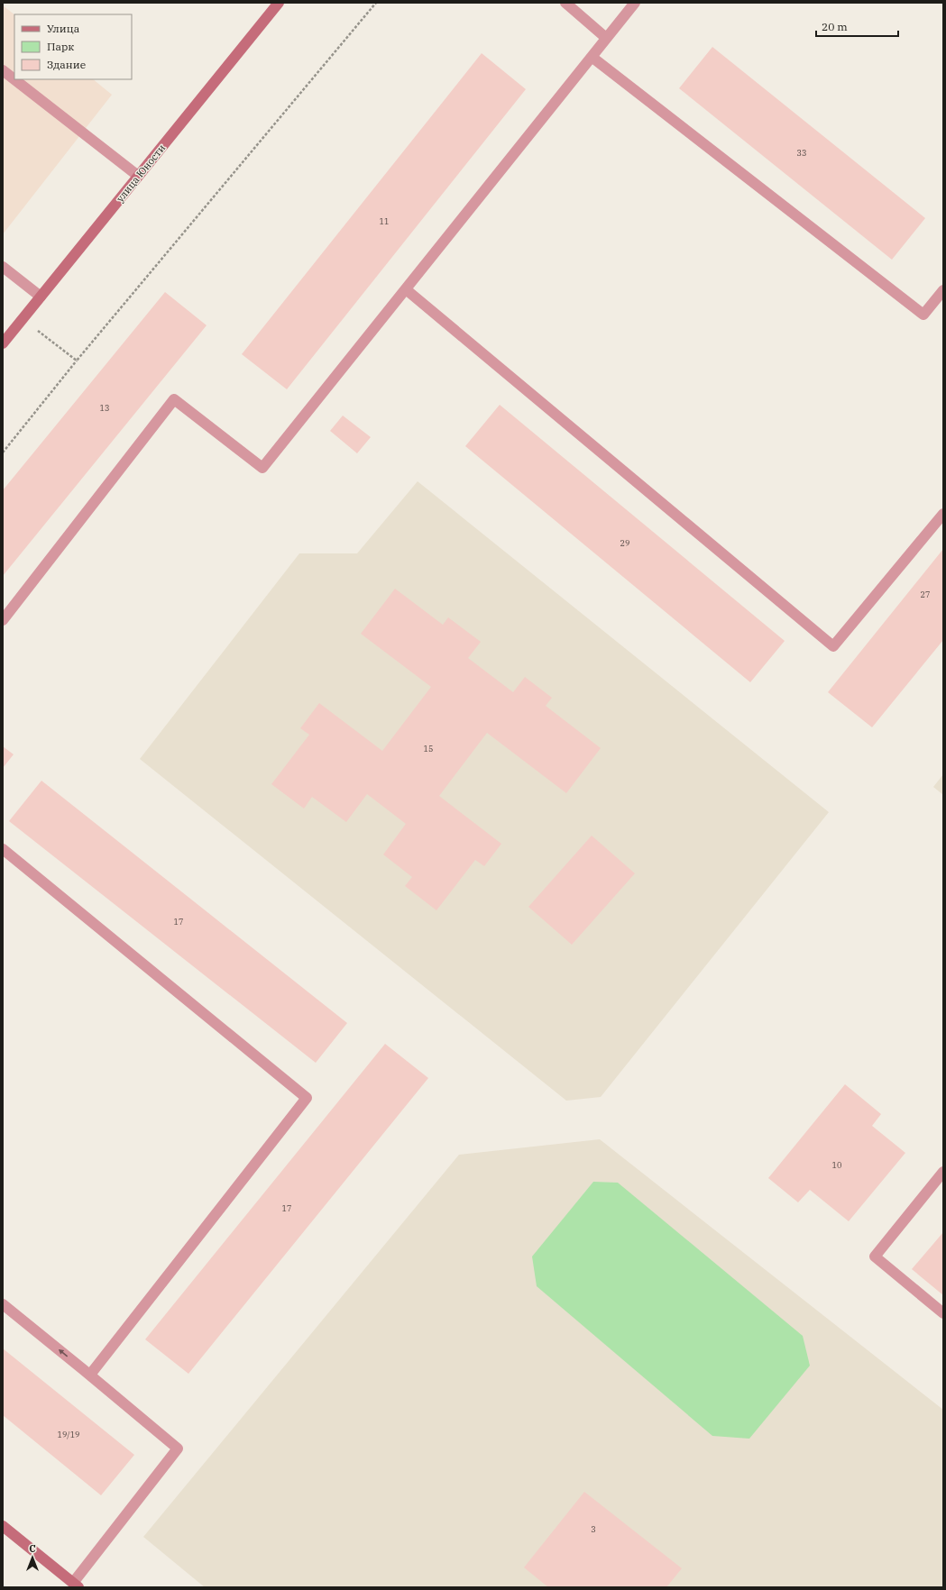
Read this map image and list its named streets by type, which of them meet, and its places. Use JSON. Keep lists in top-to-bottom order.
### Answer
{
  "streets": {
    "street": ["улица Юности"]
  },
  "house_numbers": [
    "33",
    "11",
    "13",
    "29",
    "27",
    "15",
    "17",
    "10",
    "17",
    "19/19",
    "3"
  ],
  "legend": ["Улица", "Парк", "Здание"],
  "scale_bar": "20 m",
  "north": "top"
}
